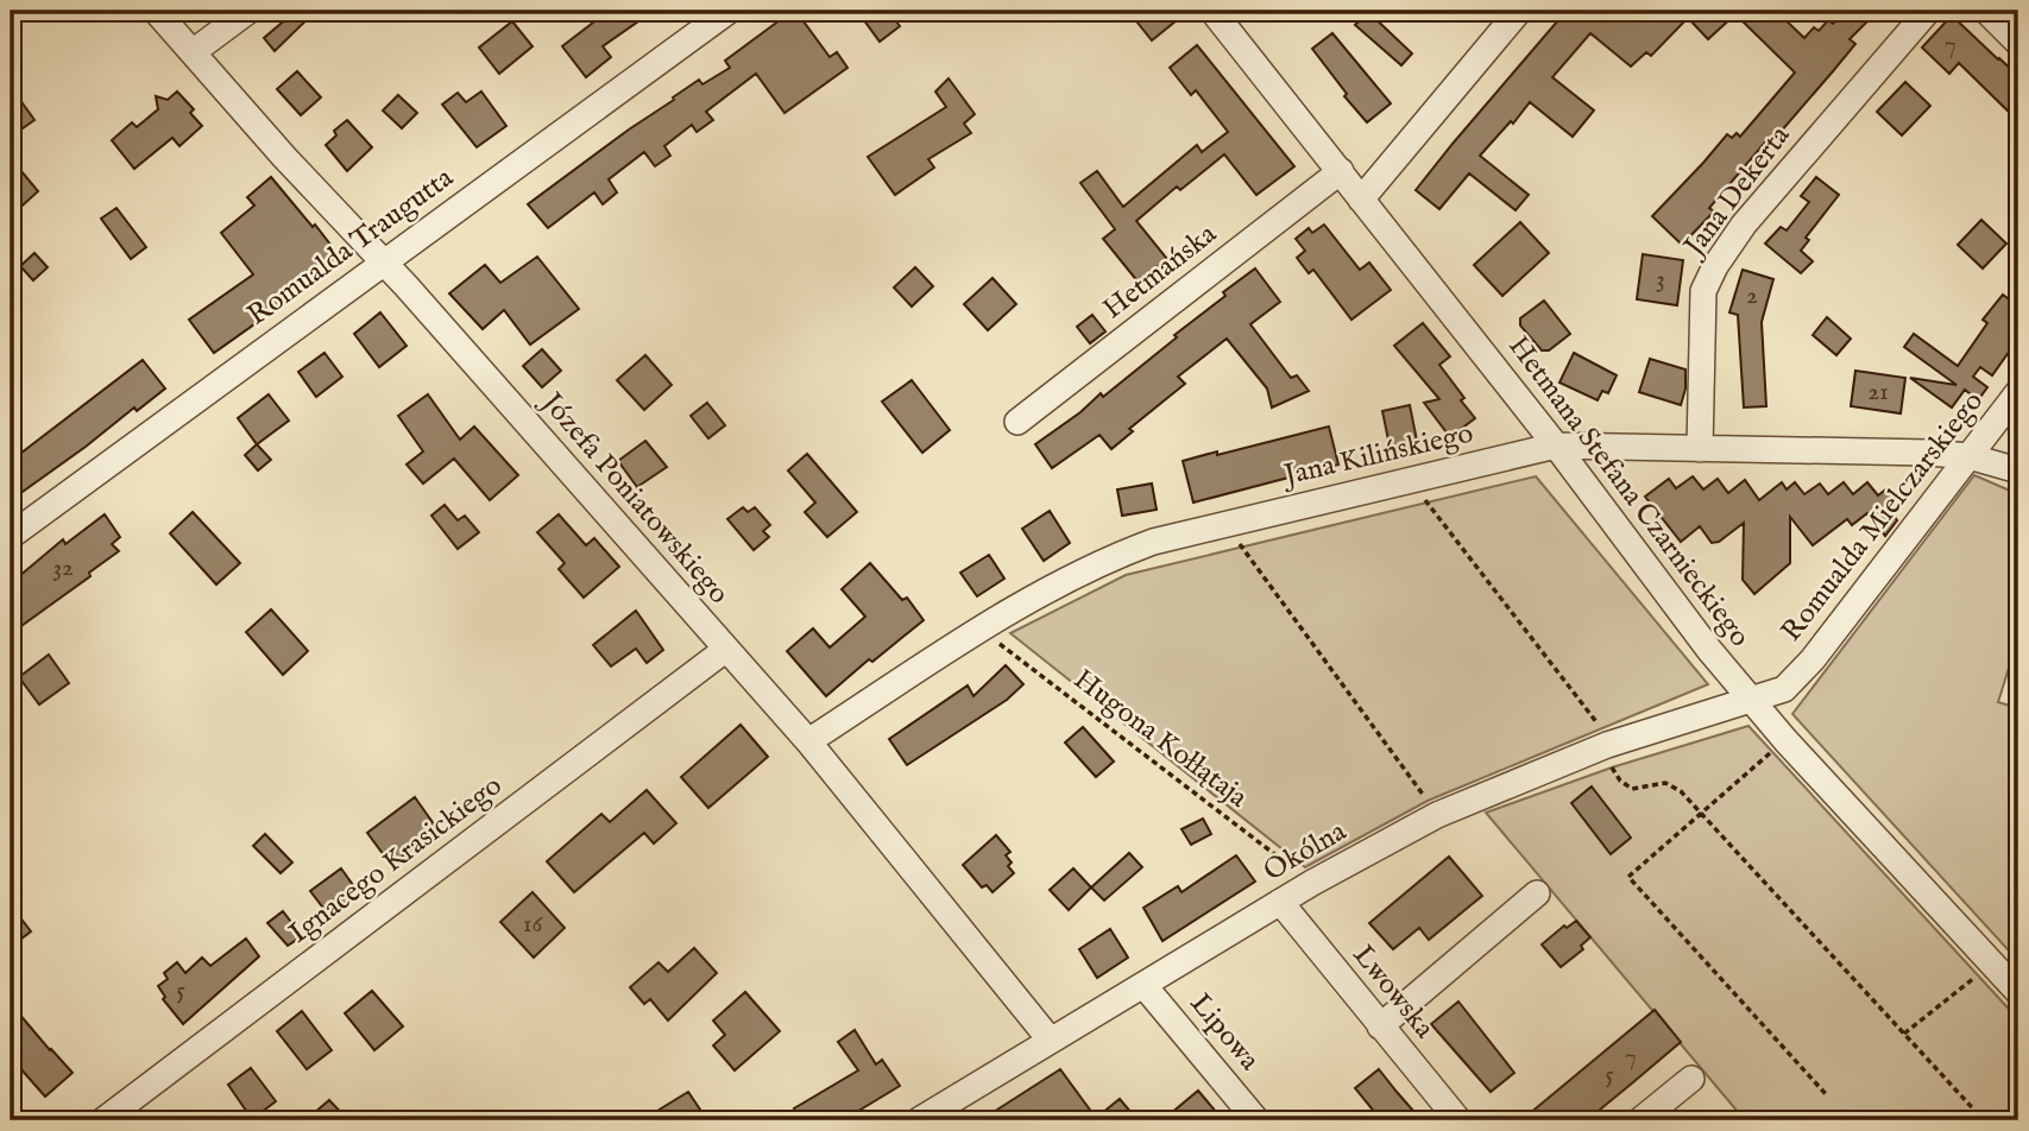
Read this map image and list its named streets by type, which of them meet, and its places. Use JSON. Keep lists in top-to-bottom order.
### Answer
{
  "streets": {
    "street": [
      "Jana Dekerta",
      "Romualda Traugutta",
      "Hetmańska",
      "Jana Kilińskiego",
      "Hetmana Stefana Czarnieckiego",
      "Józefa Poniatowskiego",
      "Romualda Mielczarskiego",
      "Okólna",
      "Ignacego Krasickiego",
      "Lwowska",
      "Lipowa"
    ],
    "path": ["Hugona Kołłątaja"]
  },
  "crossings": [
    ["Jana Dekerta", "Jana Kilińskiego"],
    ["Romualda Traugutta", "Józefa Poniatowskiego"],
    ["Hetmańska", "Hetmana Stefana Czarnieckiego"],
    ["Jana Kilińskiego", "Hetmana Stefana Czarnieckiego"],
    ["Jana Kilińskiego", "Józefa Poniatowskiego"],
    ["Jana Kilińskiego", "Romualda Mielczarskiego"],
    ["Jana Kilińskiego", "Hugona Kołłątaja"],
    ["Hetmana Stefana Czarnieckiego", "Romualda Mielczarskiego"],
    ["Hetmana Stefana Czarnieckiego", "Okólna"],
    ["Józefa Poniatowskiego", "Okólna"],
    ["Józefa Poniatowskiego", "Ignacego Krasickiego"],
    ["Romualda Mielczarskiego", "Okólna"],
    ["Hugona Kołłątaja", "Okólna"],
    ["Okólna", "Lwowska"],
    ["Okólna", "Lipowa"]
  ],
  "house_numbers": [
    "7",
    "3",
    "2",
    "21",
    "32",
    "16",
    "5",
    "7",
    "5"
  ]
}
